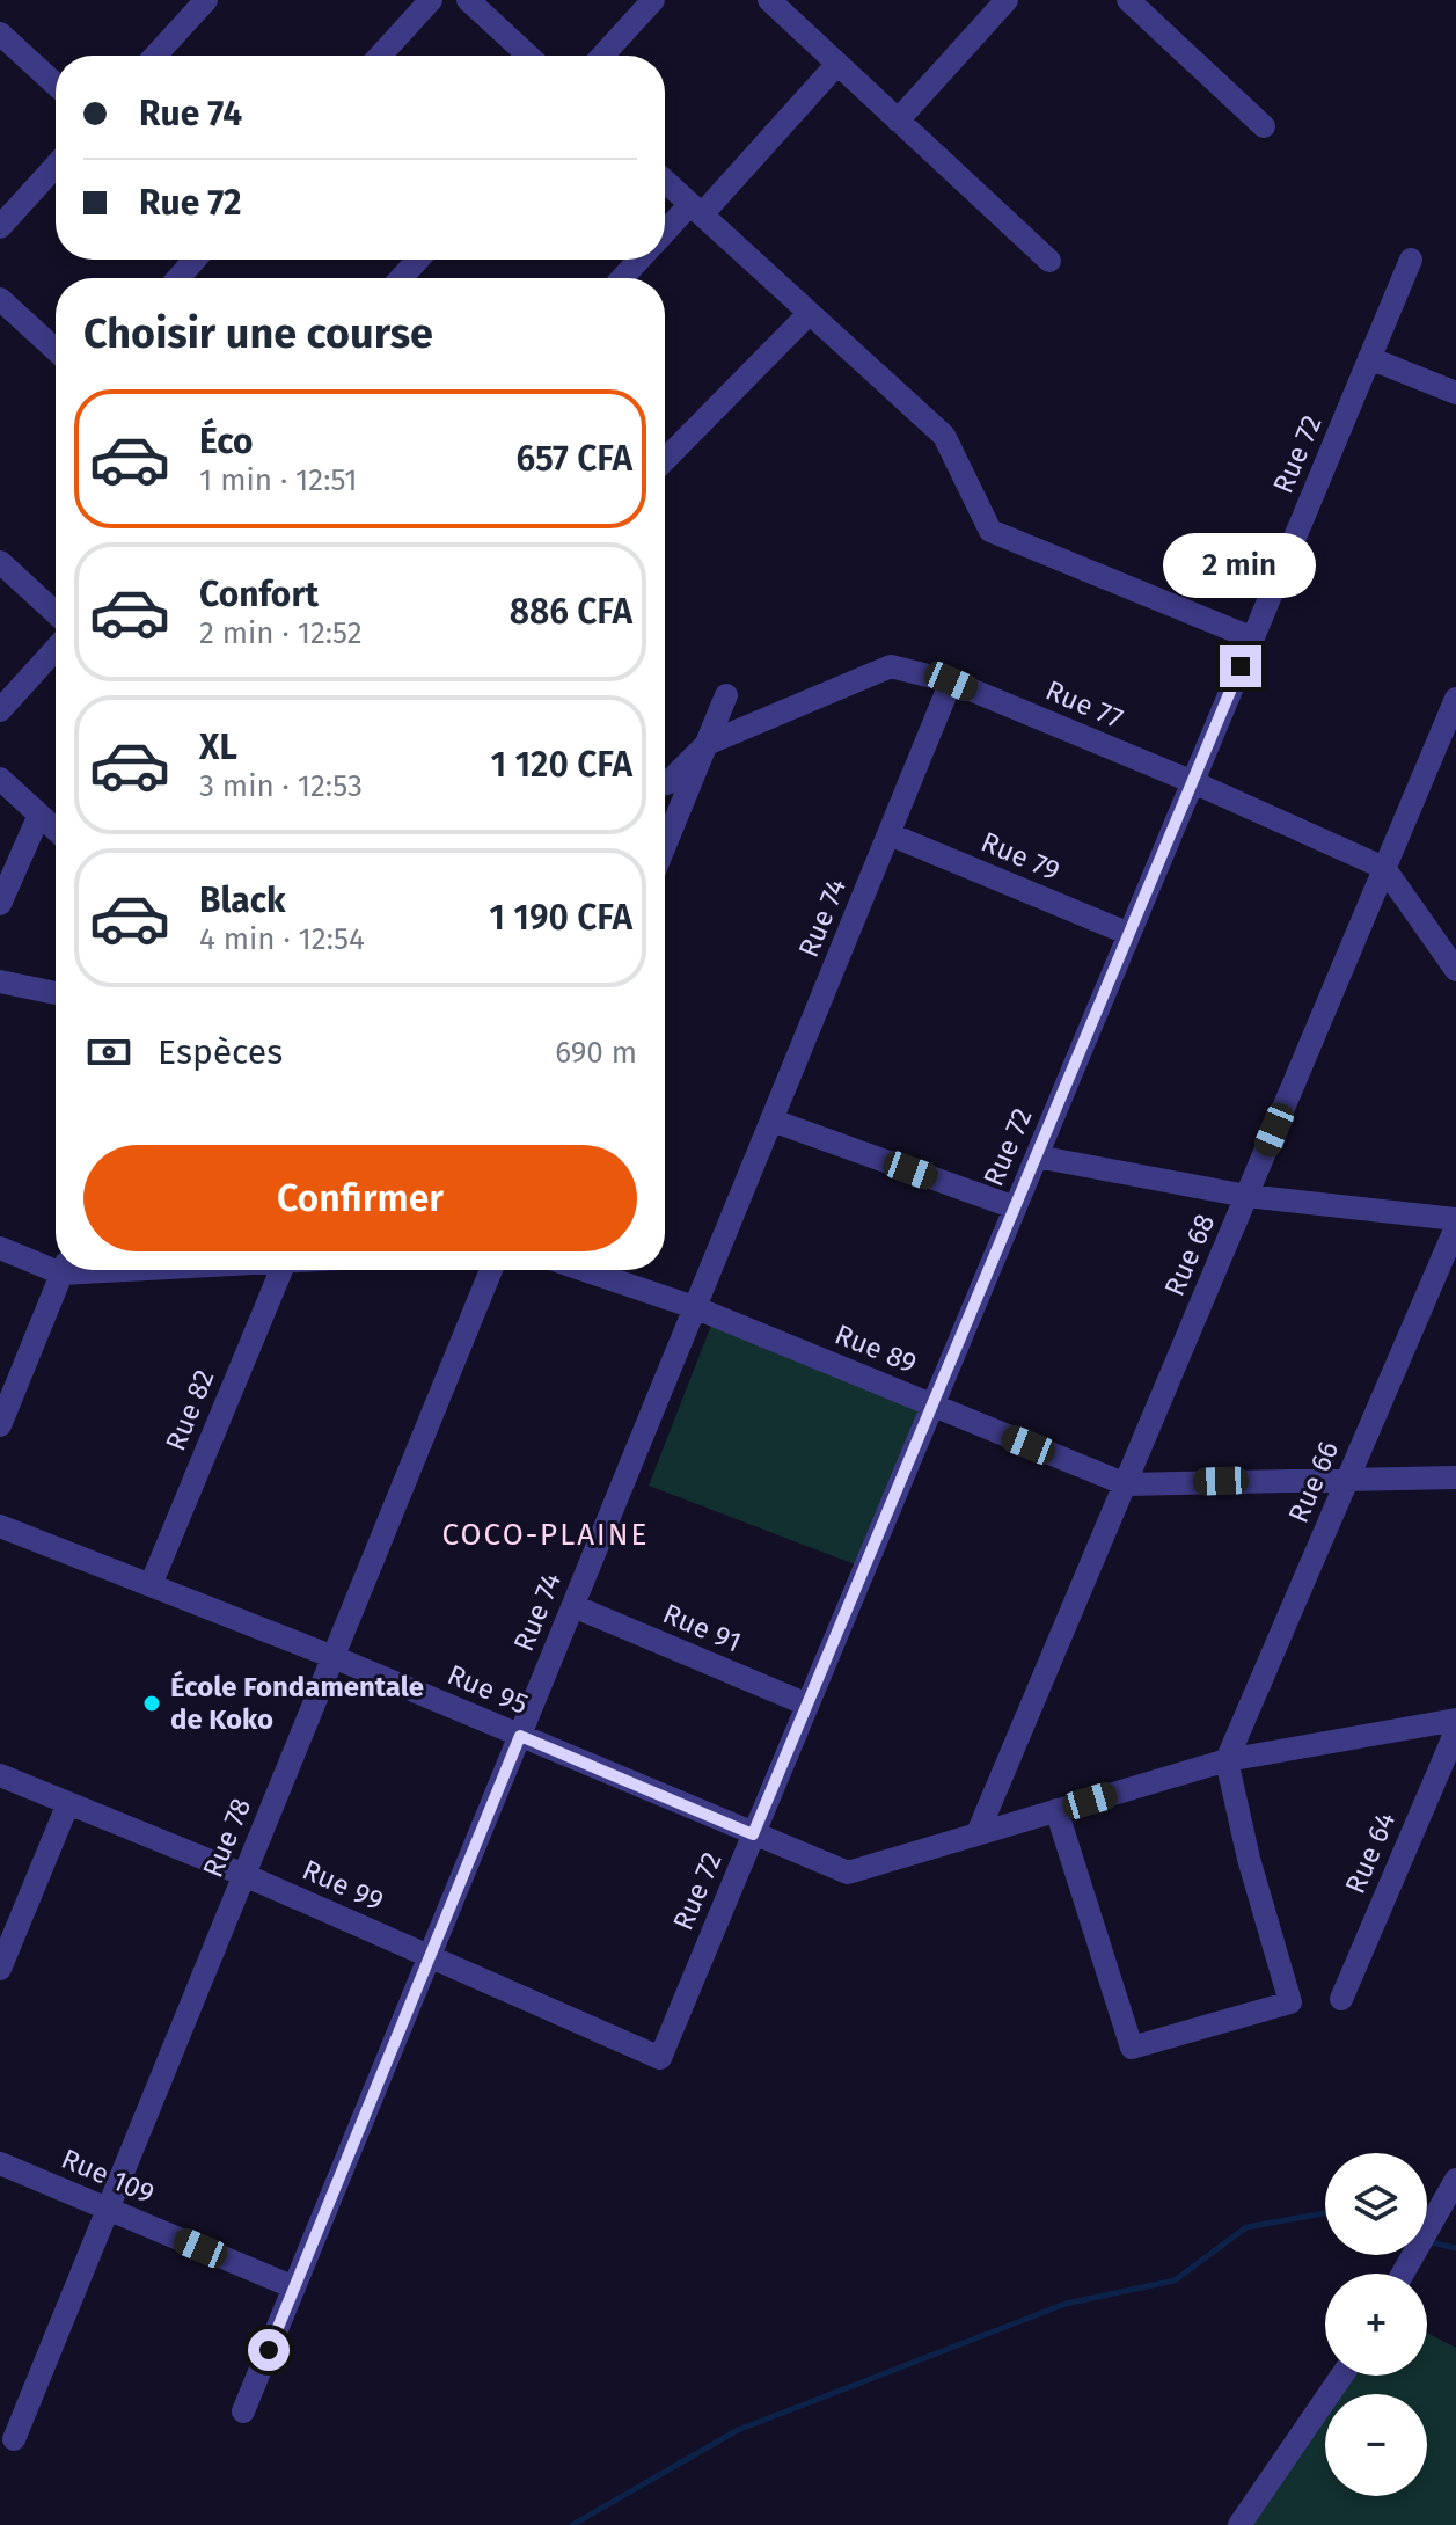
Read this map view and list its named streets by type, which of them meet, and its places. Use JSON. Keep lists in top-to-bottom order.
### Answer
{
  "streets": {
    "street": [
      "Rue 72",
      "Rue 77",
      "Rue 79",
      "Rue 74",
      "Rue 68",
      "Rue 89",
      "Rue 82",
      "Rue 66",
      "Rue 91",
      "Rue 95",
      "Rue 78",
      "Rue 64",
      "Rue 99",
      "Rue 109"
    ]
  },
  "crossings": [
    ["Rue 72", "Rue 77"],
    ["Rue 72", "Rue 79"],
    ["Rue 72", "Rue 89"],
    ["Rue 72", "Rue 91"],
    ["Rue 72", "Rue 95"],
    ["Rue 72", "Rue 99"],
    ["Rue 77", "Rue 74"],
    ["Rue 77", "Rue 68"],
    ["Rue 79", "Rue 74"],
    ["Rue 74", "Rue 89"],
    ["Rue 74", "Rue 91"],
    ["Rue 74", "Rue 95"],
    ["Rue 74", "Rue 99"],
    ["Rue 74", "Rue 109"],
    ["Rue 68", "Rue 89"],
    ["Rue 68", "Rue 95"],
    ["Rue 89", "Rue 66"],
    ["Rue 82", "Rue 95"],
    ["Rue 95", "Rue 78"],
    ["Rue 78", "Rue 99"],
    ["Rue 78", "Rue 109"]
  ],
  "districts": ["COCO-PLAINE"],
  "places": ["École Fondamentale de Koko"],
  "page": {
    "banner": ["Rue 74", "Rue 72"],
    "heading": "Choisir une course",
    "list": [
      {
        "name": "Éco",
        "note": "1 min · 12:51",
        "value": "657 CFA"
      },
      {
        "name": "Confort",
        "note": "2 min · 12:52",
        "value": "886 CFA"
      },
      {
        "name": "XL",
        "note": "3 min · 12:53",
        "value": "1 120 CFA"
      },
      {
        "name": "Black",
        "note": "4 min · 12:54",
        "value": "1 190 CFA"
      }
    ],
    "bubble": "2 min",
    "pay": ["Espèces", "690 m"],
    "buttons": "Confirmer",
    "map_buttons": ["+", "−"]
  }
}
